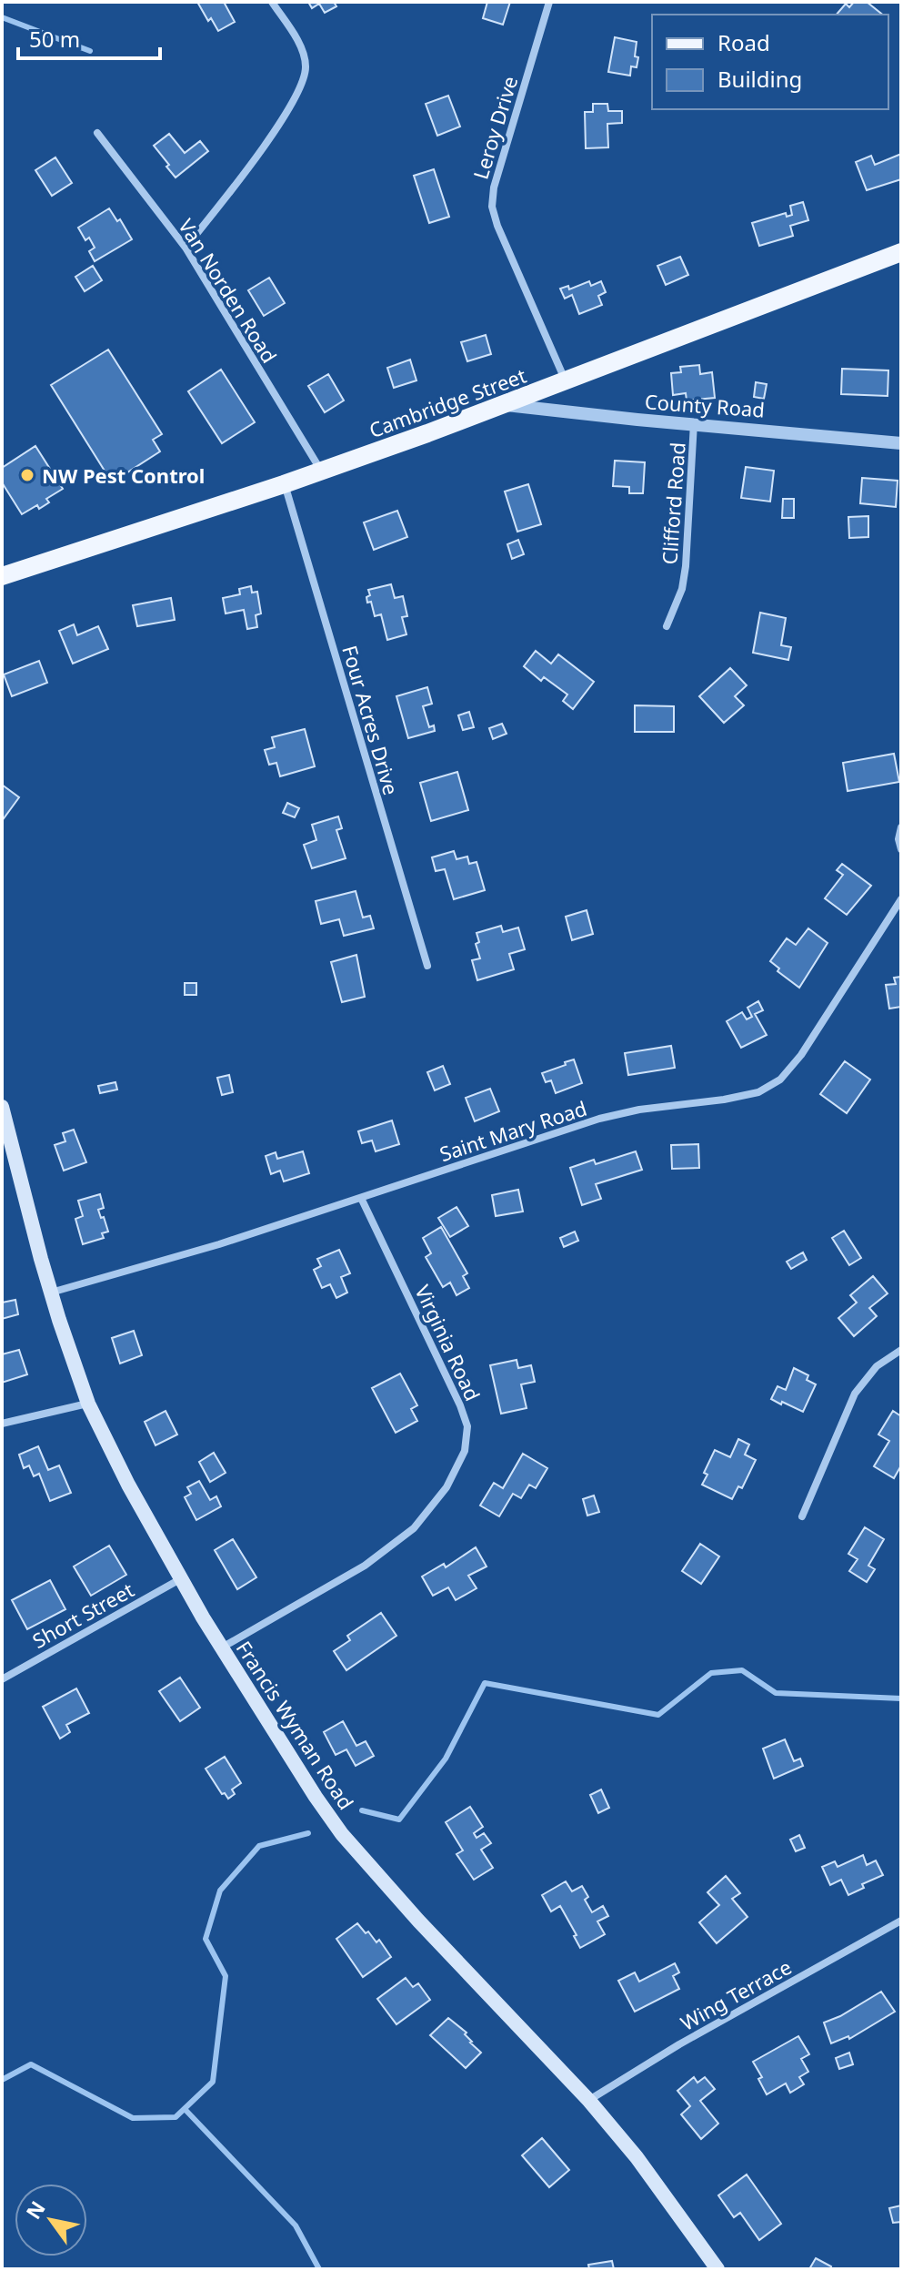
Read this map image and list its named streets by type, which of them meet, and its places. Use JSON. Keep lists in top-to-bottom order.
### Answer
{
  "streets": {
    "main road": ["Cambridge Street", "Francis Wyman Road"],
    "street": [
      "Leroy Drive",
      "Van Norden Road",
      "County Road",
      "Clifford Road",
      "Four Acres Drive",
      "Saint Mary Road",
      "Virginia Road",
      "Short Street",
      "Wing Terrace"
    ]
  },
  "crossings": [
    ["Leroy Drive", "Cambridge Street"],
    ["Van Norden Road", "Cambridge Street"],
    ["Cambridge Street", "County Road"],
    ["Cambridge Street", "Four Acres Drive"],
    ["County Road", "Clifford Road"],
    ["Saint Mary Road", "Virginia Road"],
    ["Saint Mary Road", "Francis Wyman Road"],
    ["Virginia Road", "Francis Wyman Road"],
    ["Short Street", "Francis Wyman Road"],
    ["Francis Wyman Road", "Wing Terrace"]
  ],
  "places": ["NW Pest Control"],
  "legend": ["Road", "Building"],
  "scale_bar": "50 m",
  "north": "top left"
}
